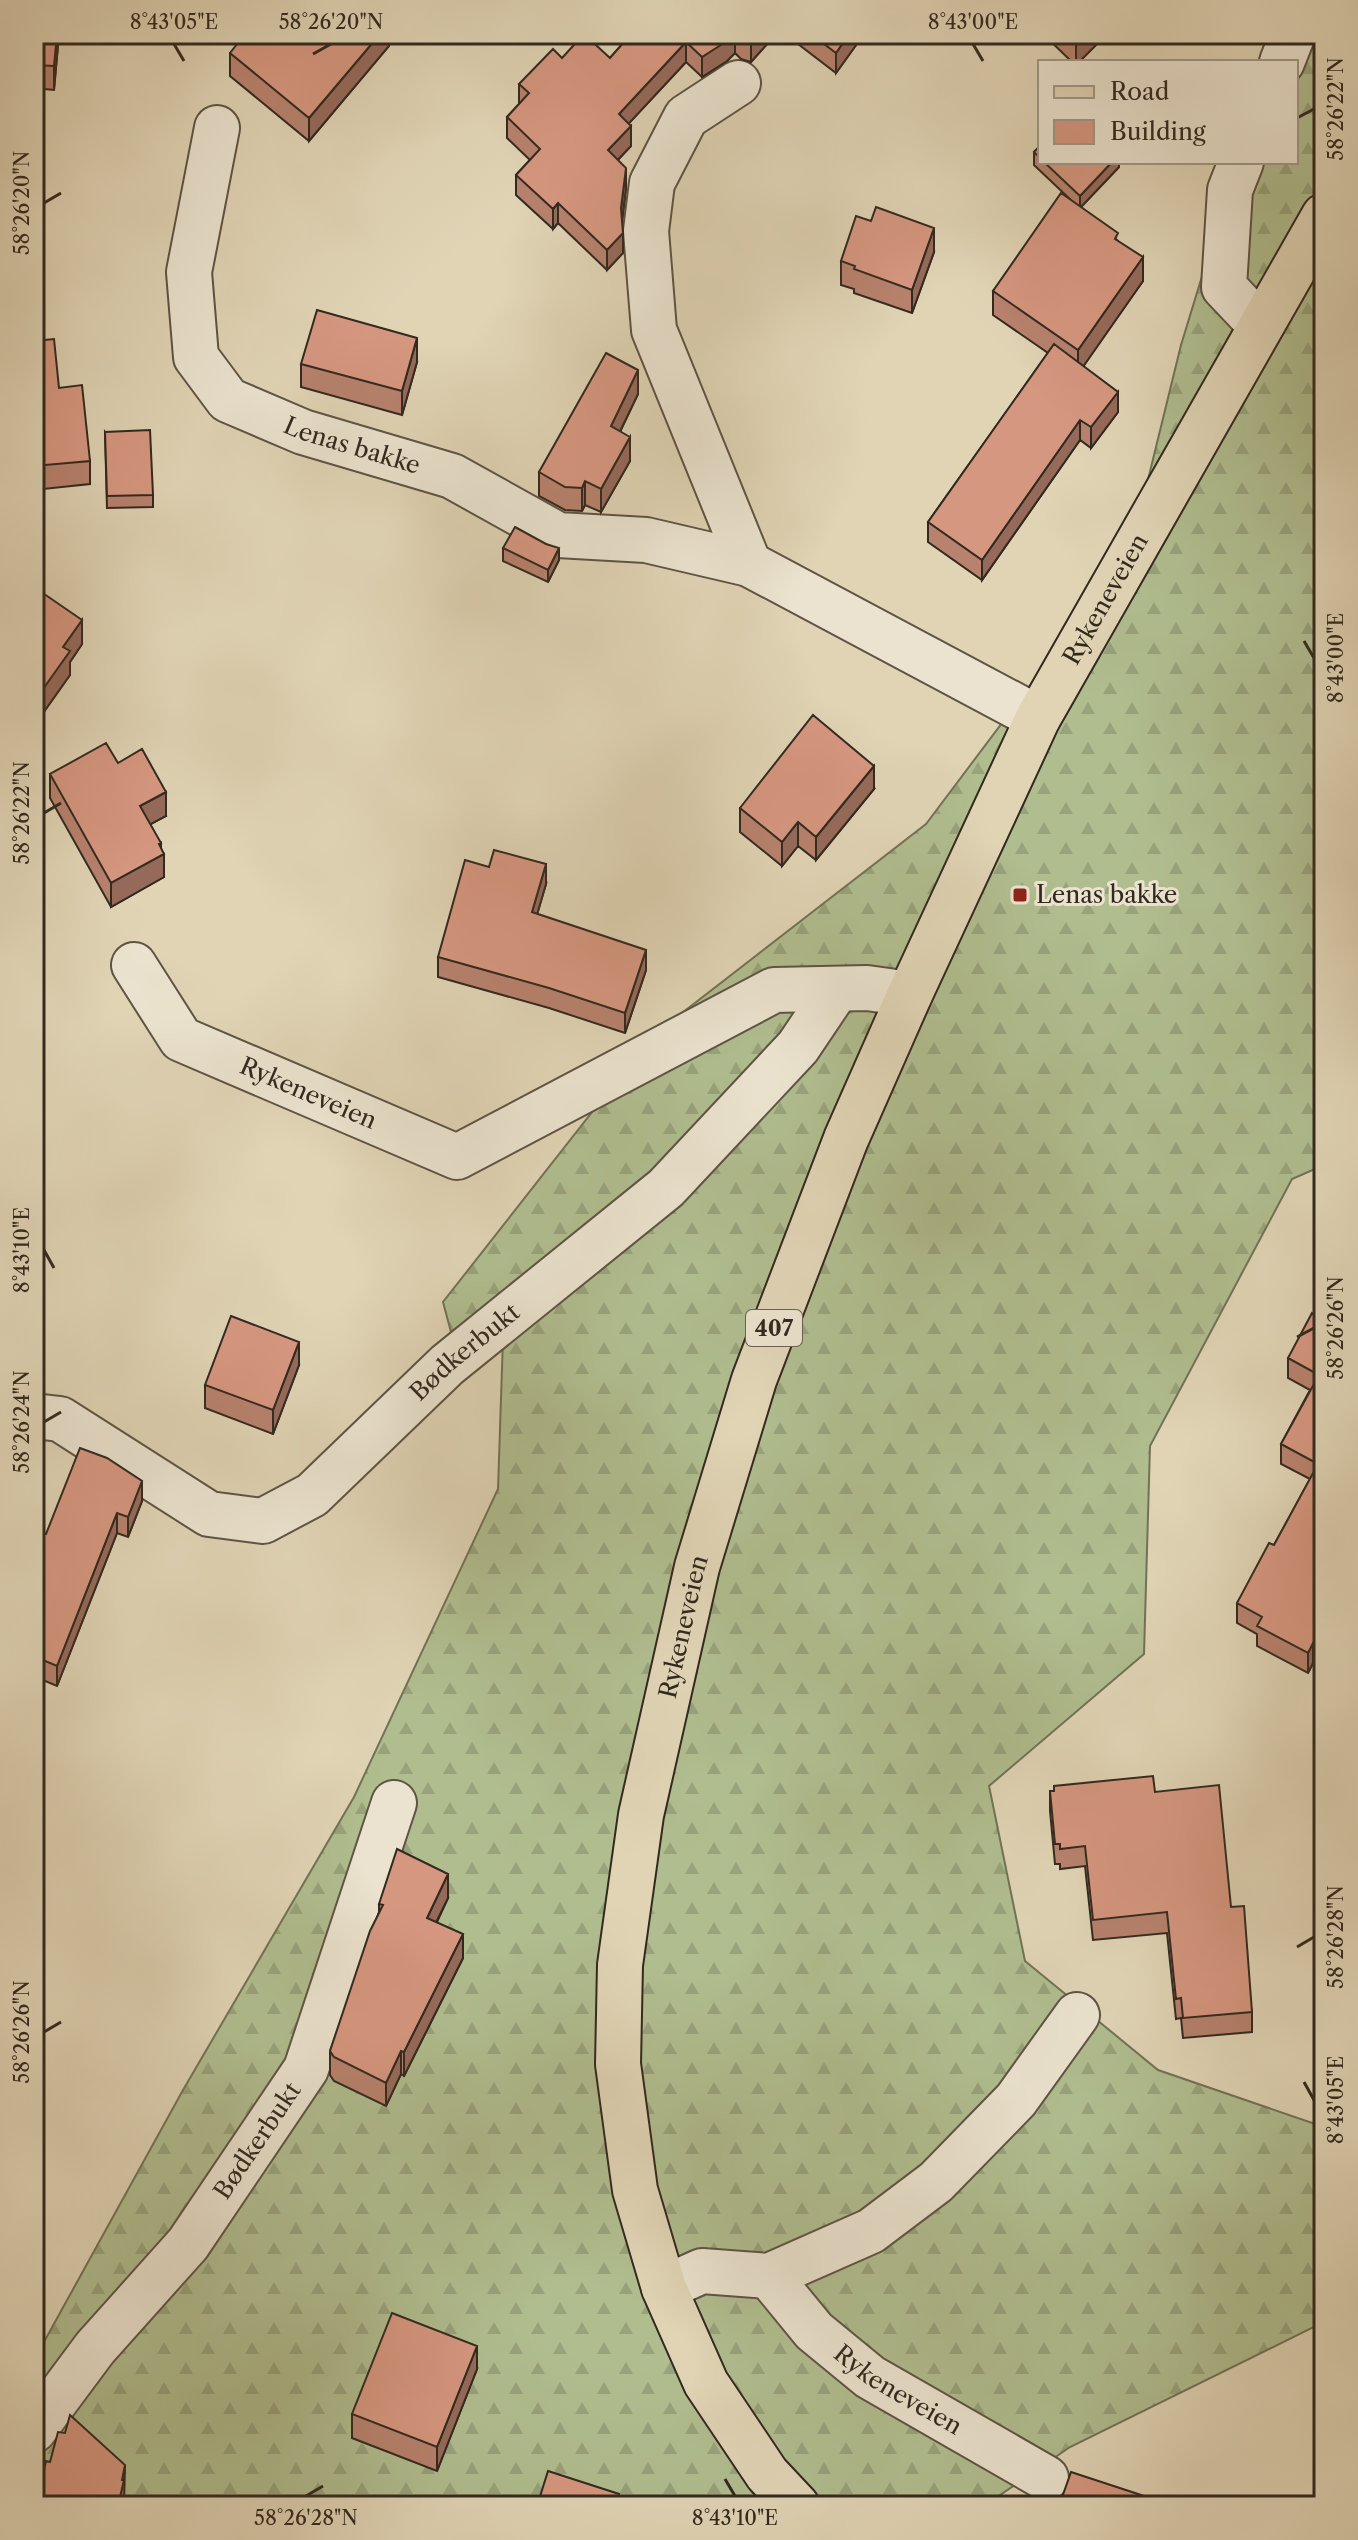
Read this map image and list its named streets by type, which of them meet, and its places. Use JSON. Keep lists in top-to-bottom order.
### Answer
{
  "streets": {
    "main road": ["Rykeneveien", "407"],
    "street": ["Lenas bakke", "Bødkerbukt"]
  },
  "crossings": [
    ["Lenas bakke", "Rykeneveien"],
    ["Rykeneveien", "Bødkerbukt"]
  ],
  "places": {
    "transit": ["Lenas bakke"]
  },
  "legend": ["Road", "Building"],
  "coordinates": [
    "8°43'05\"E",
    "58°26'20\"N",
    "8°43'00\"E",
    "58°26'22\"N",
    "8°43'10\"E",
    "58°26'26\"N",
    "58°26'24\"N",
    "58°26'28\"N"
  ]
}
